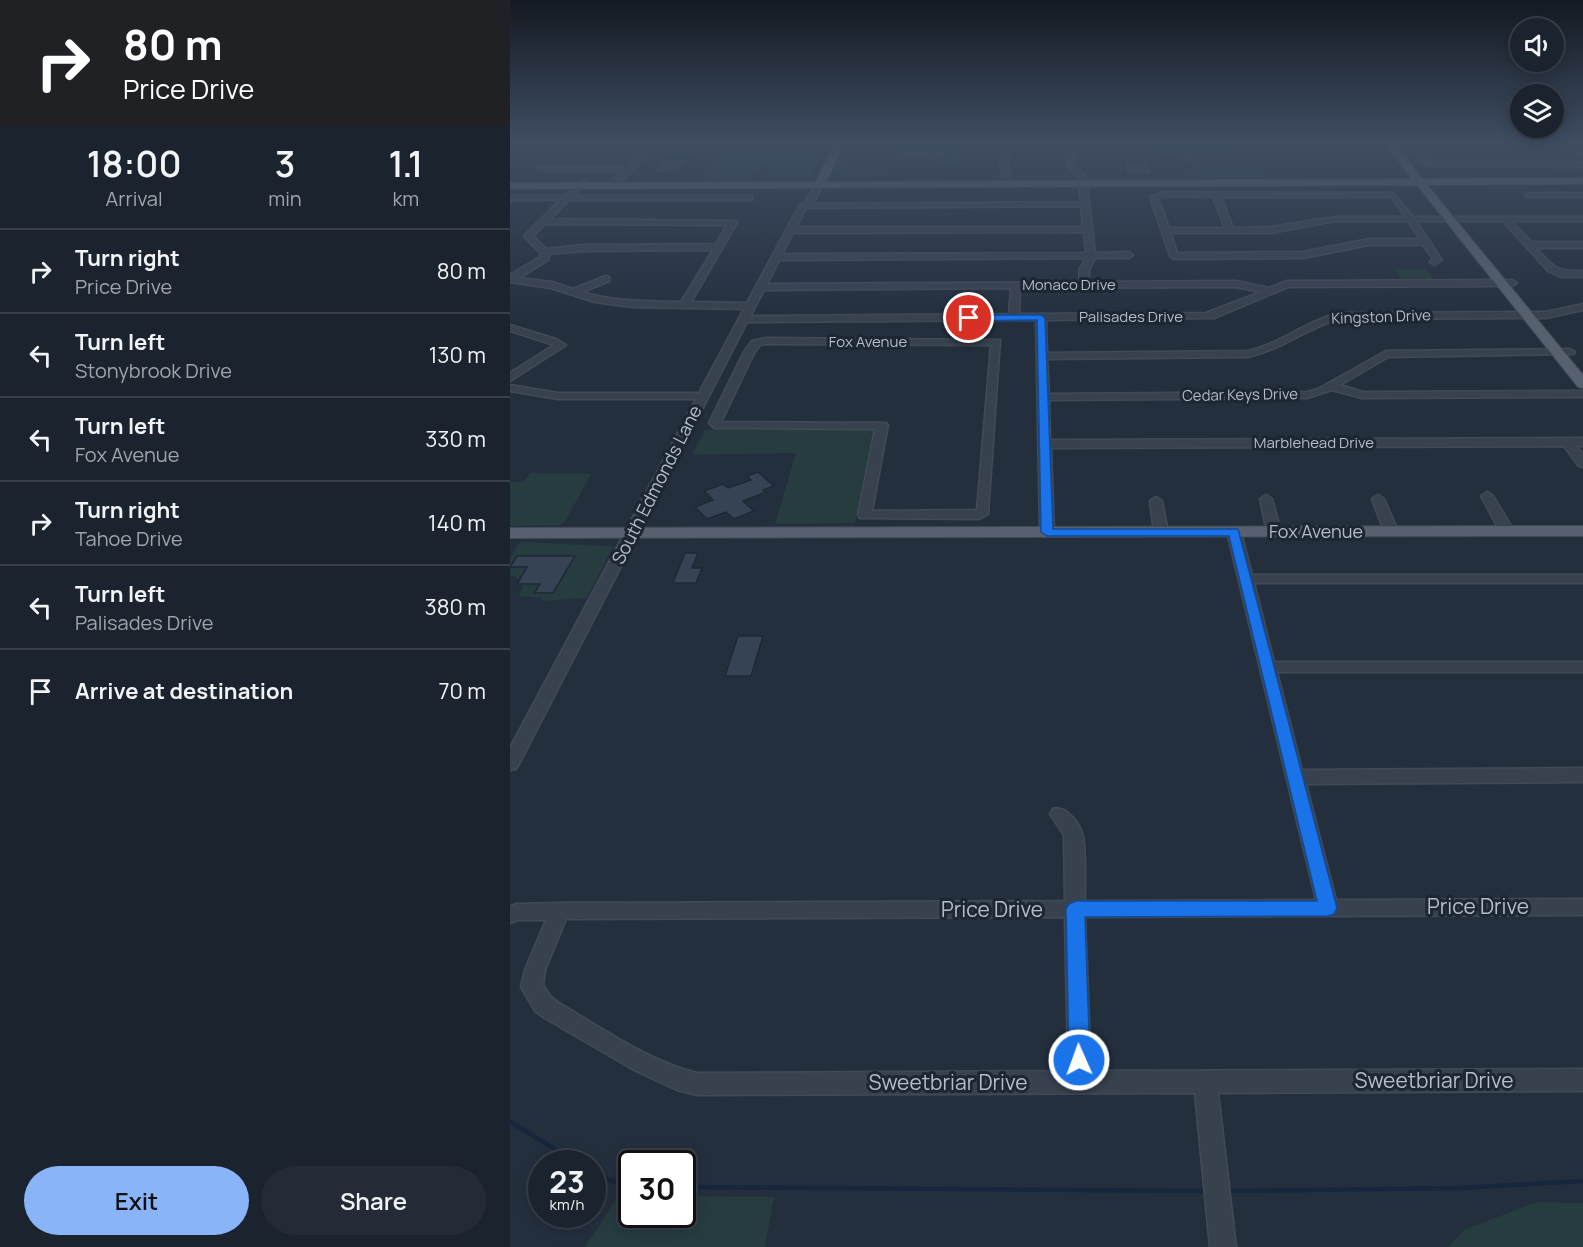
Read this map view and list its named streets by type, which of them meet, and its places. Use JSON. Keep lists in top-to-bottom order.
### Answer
{
  "streets": {
    "main road": ["Fox Avenue"],
    "street": [
      "Monaco Drive",
      "Palisades Drive",
      "Kingston Drive",
      "Cedar Keys Drive",
      "Marblehead Drive",
      "South Edmonds Lane",
      "Price Drive",
      "Sweetbriar Drive"
    ]
  },
  "crossings": [
    ["Monaco Drive", "Palisades Drive"],
    ["Monaco Drive", "South Edmonds Lane"],
    ["Palisades Drive", "South Edmonds Lane"],
    ["Fox Avenue", "South Edmonds Lane"],
    ["Price Drive", "Sweetbriar Drive"]
  ],
  "page": {
    "turn": ["80 m", "Price Drive"],
    "eta": [
      "18:00",
      "Arrival",
      "3",
      "min",
      "1.1",
      "km"
    ],
    "list": [
      {
        "name": "Turn right",
        "note": "Price Drive",
        "value": "80 m"
      },
      {
        "name": "Turn left",
        "note": "Stonybrook Drive",
        "value": "130 m"
      },
      {
        "name": "Turn left",
        "note": "Fox Avenue",
        "value": "330 m"
      },
      {
        "name": "Turn right",
        "note": "Tahoe Drive",
        "value": "140 m"
      },
      {
        "name": "Turn left",
        "note": "Palisades Drive",
        "value": "380 m"
      },
      {
        "name": "Arrive at destination",
        "value": "70 m"
      }
    ],
    "speed": "23 km/h",
    "limit": "30",
    "buttons": ["Exit", "Share"]
  }
}
